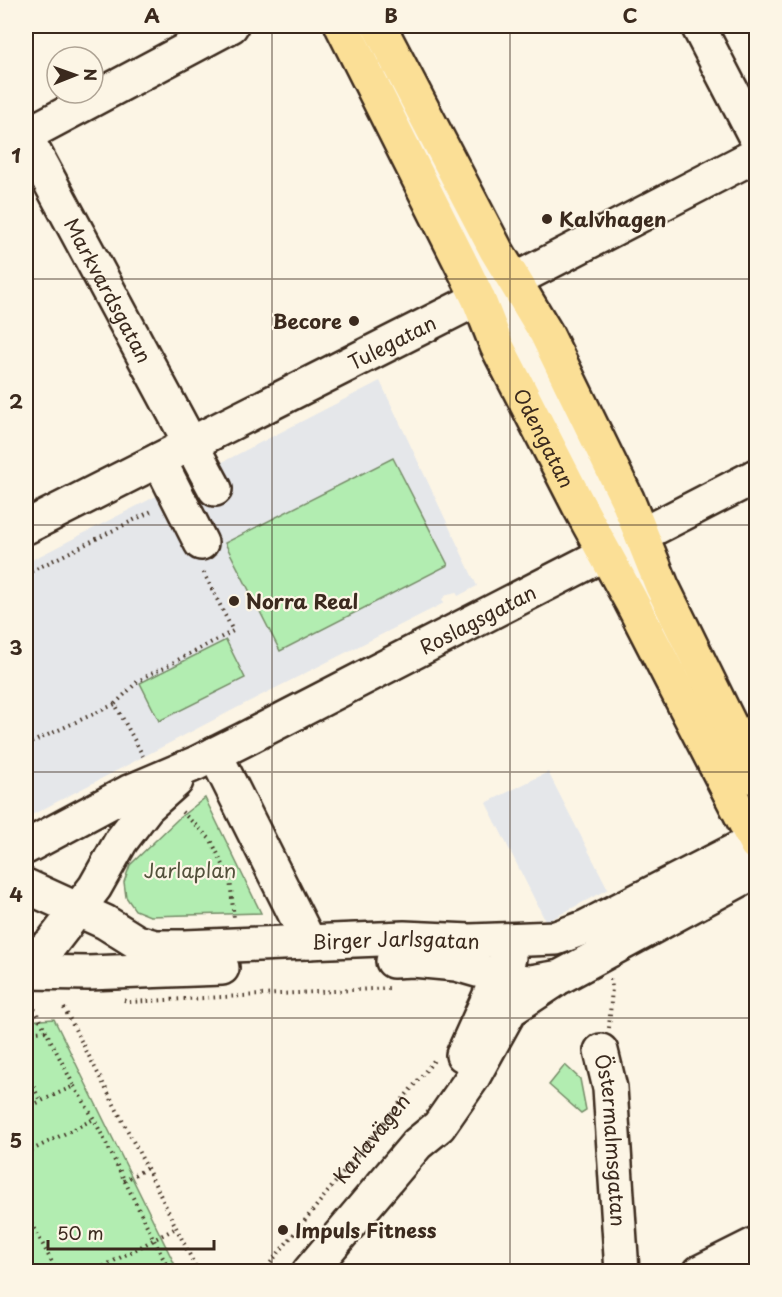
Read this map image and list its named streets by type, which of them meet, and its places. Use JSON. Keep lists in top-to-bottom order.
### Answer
{
  "streets": {
    "main road": ["Odengatan"],
    "street": [
      "Markvardsgatan",
      "Tulegatan",
      "Roslagsgatan",
      "Birger Jarlsgatan",
      "Karlavägen",
      "Östermalmsgatan"
    ]
  },
  "crossings": [
    ["Markvardsgatan", "Tulegatan"],
    ["Tulegatan", "Odengatan"],
    ["Odengatan", "Roslagsgatan"],
    ["Odengatan", "Birger Jarlsgatan"],
    ["Roslagsgatan", "Birger Jarlsgatan"],
    ["Birger Jarlsgatan", "Karlavägen"]
  ],
  "parks": ["Jarlaplan"],
  "places": [
    "Kalvhagen",
    "Becore",
    "Norra Real",
    "Impuls Fitness"
  ],
  "scale_bar": "50 m",
  "north": "right",
  "grid": {
    "columns": ["A", "B", "C"],
    "rows": [
      "1",
      "2",
      "3",
      "4",
      "5"
    ]
  }
}
